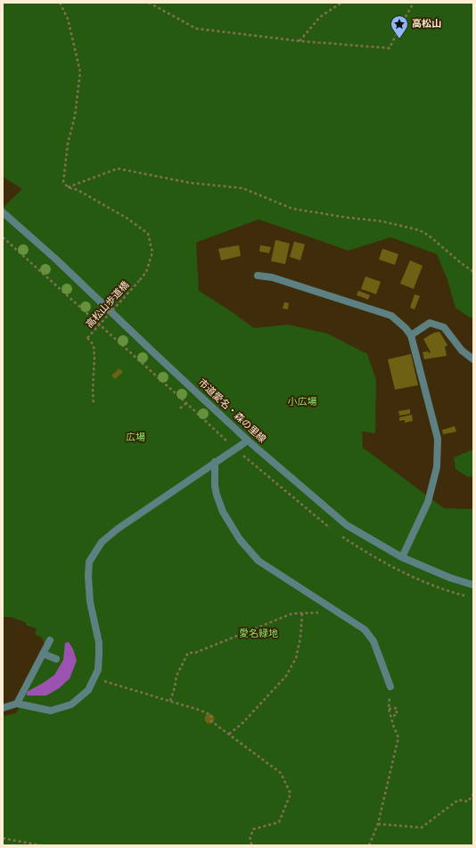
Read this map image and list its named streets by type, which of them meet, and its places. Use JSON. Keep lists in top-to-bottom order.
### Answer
{
  "streets": {
    "street": ["市道愛名・森の里線"],
    "path": ["高松山歩道橋"]
  },
  "parks": ["小広場", "広場", "愛名緑地"],
  "places": {
    "place": ["高松山"]
  }
}
